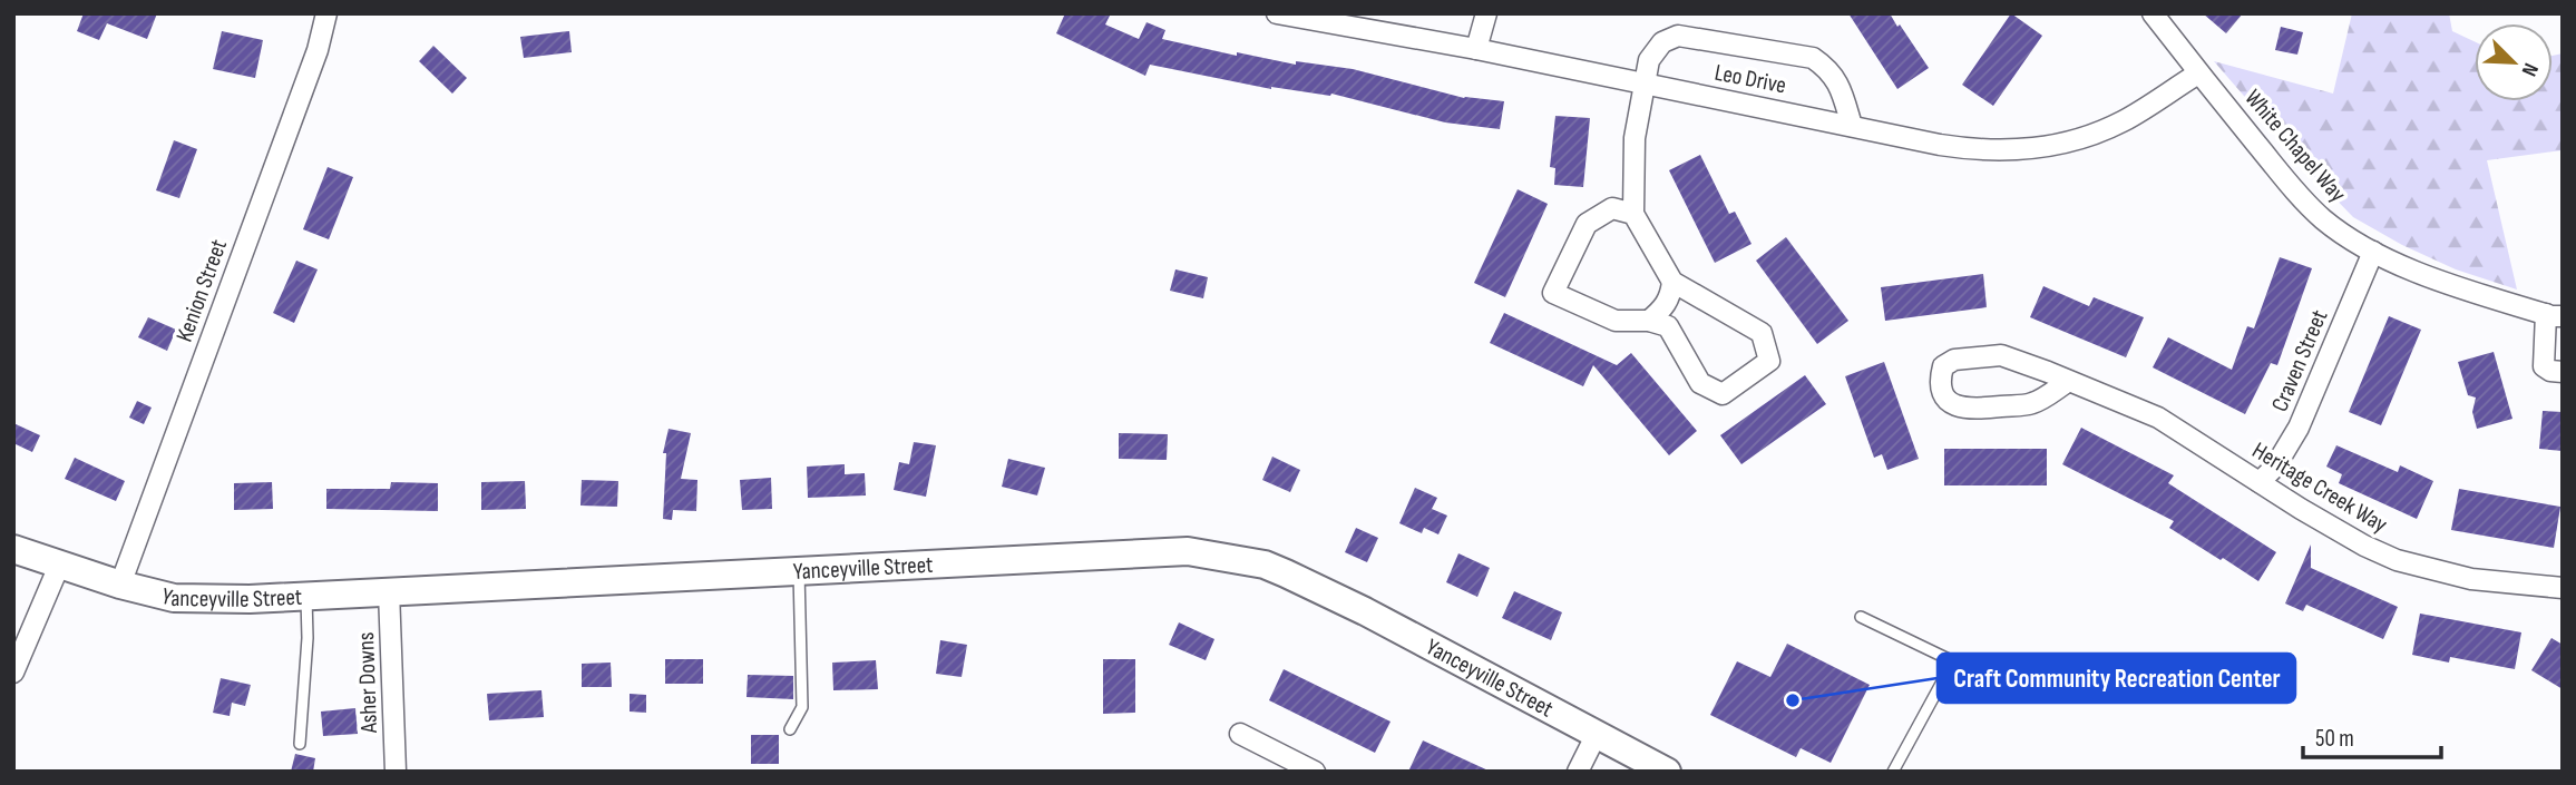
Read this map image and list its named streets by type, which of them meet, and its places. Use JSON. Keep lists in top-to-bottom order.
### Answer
{
  "streets": {
    "main road": ["Yanceyville Street"],
    "street": [
      "Leo Drive",
      "White Chapel Way",
      "Kenion Street",
      "Craven Street",
      "Heritage Creek Way",
      "Asher Downs"
    ]
  },
  "crossings": [
    ["Leo Drive", "White Chapel Way"],
    ["White Chapel Way", "Craven Street"],
    ["Kenion Street", "Yanceyville Street"],
    ["Craven Street", "Heritage Creek Way"],
    ["Yanceyville Street", "Asher Downs"]
  ],
  "places": ["Craft Community Recreation Center"],
  "scale_bar": "50 m",
  "north": "bottom right"
}
